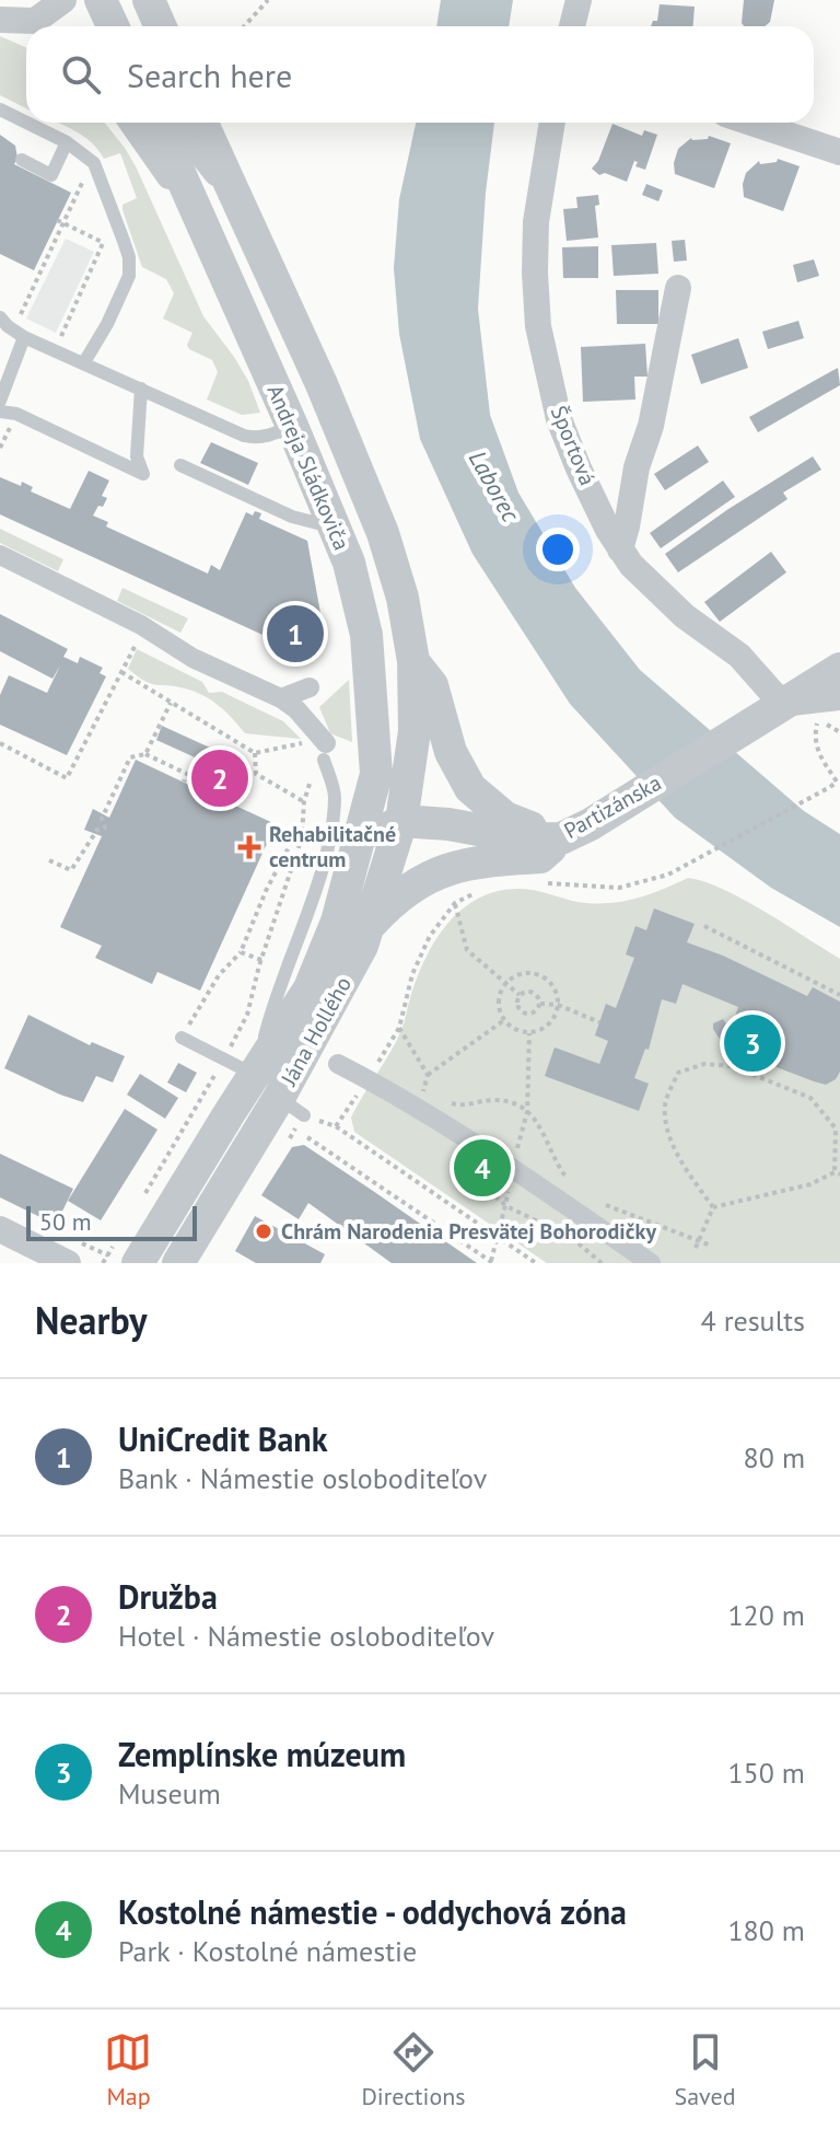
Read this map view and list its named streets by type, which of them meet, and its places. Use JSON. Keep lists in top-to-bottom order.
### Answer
{
  "streets": {
    "street": [
      "Športová",
      "Andreja Sládkoviča",
      "Partizánska",
      "Jána Hollého"
    ]
  },
  "crossings": [
    ["Športová", "Partizánska"],
    ["Andreja Sládkoviča", "Jána Hollého"],
    ["Partizánska", "Jána Hollého"]
  ],
  "water": ["Laborec"],
  "places": {
    "health": ["Rehabilitačné centrum"],
    "other": ["Chrám Narodenia Presvätej Bohorodičky"]
  },
  "scale_bar": "50 m",
  "page": {
    "search": "Search here",
    "pins": [
      "1",
      "2",
      "3",
      "4"
    ],
    "scale": "50 m",
    "heading": ["Nearby", "4 results"],
    "list": [
      {
        "mark": "1",
        "name": "UniCredit Bank",
        "note": "Bank · Námestie osloboditeľov",
        "value": "80 m"
      },
      {
        "mark": "2",
        "name": "Družba",
        "note": "Hotel · Námestie osloboditeľov",
        "value": "120 m"
      },
      {
        "mark": "3",
        "name": "Zemplínske múzeum",
        "note": "Museum",
        "value": "150 m"
      },
      {
        "mark": "4",
        "name": "Kostolné námestie - oddychová zóna",
        "note": "Park · Kostolné námestie",
        "value": "180 m"
      }
    ],
    "nav": ["Map", "Directions", "Saved"]
  }
}
